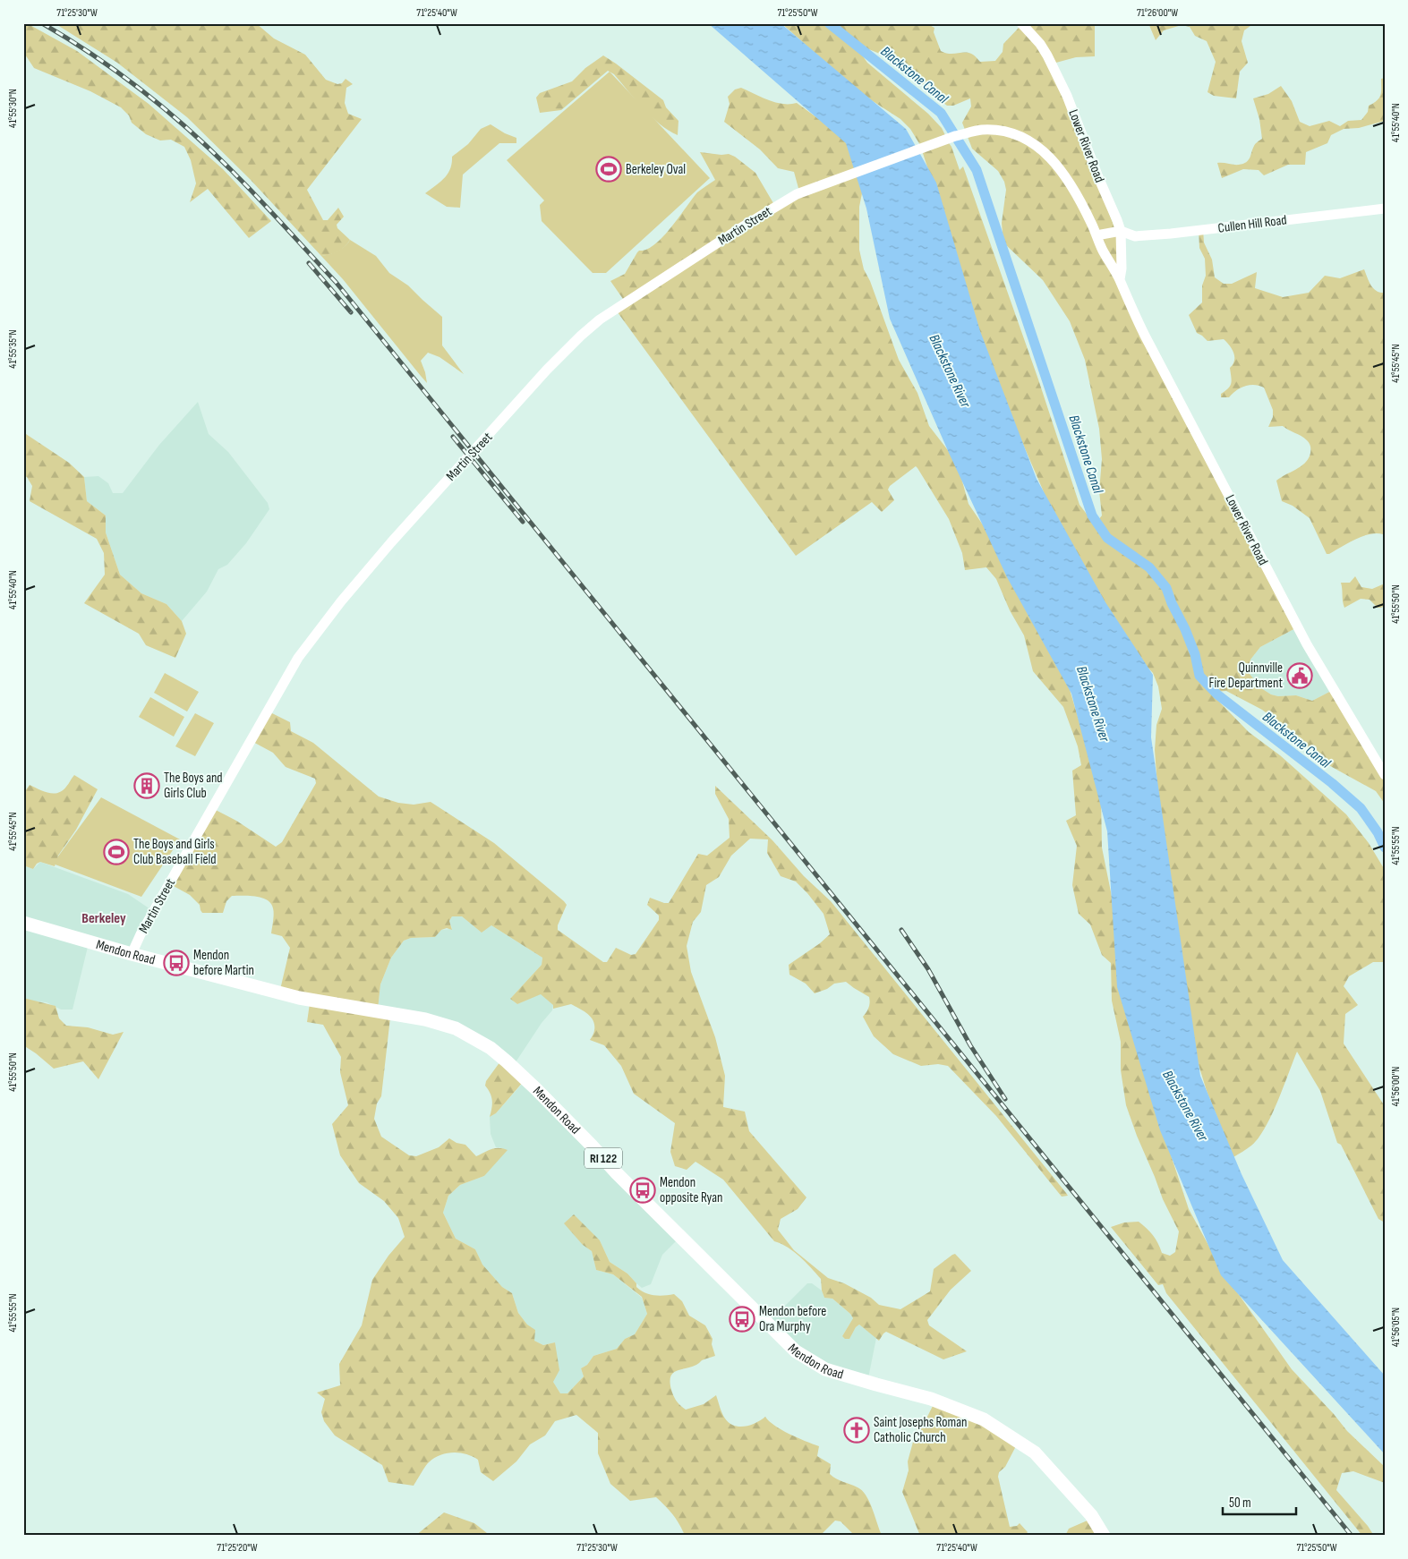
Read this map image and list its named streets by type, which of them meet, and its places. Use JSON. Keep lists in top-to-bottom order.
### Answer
{
  "streets": {
    "main road": ["Mendon Road", "RI 122"],
    "street": ["Lower River Road", "Cullen Hill Road", "Martin Street"]
  },
  "crossings": [
    ["Lower River Road", "Cullen Hill Road"],
    ["Lower River Road", "Martin Street"],
    ["Martin Street", "Mendon Road"]
  ],
  "districts": ["Berkeley"],
  "water": ["Blackstone Canal", "Blackstone River"],
  "places": {
    "sports": ["Berkeley Oval", "The Boys and Girls Club Baseball Field"],
    "public building": ["Quinnville Fire Department"],
    "building": ["The Boys and Girls Club"],
    "bus stop": ["Mendon before Martin", "Mendon opposite Ryan", "Mendon before Ora Murphy"],
    "church": ["Saint Josephs Roman Catholic Church"]
  },
  "scale_bar": "50 m",
  "coordinates": [
    "71°25'30\"W",
    "71°25'40\"W",
    "71°25'50\"W",
    "71°26'00\"W",
    "41°55'30\"N",
    "41°55'40\"N",
    "41°55'35\"N",
    "41°55'45\"N",
    "41°55'50\"N",
    "41°55'55\"N",
    "41°56'00\"N",
    "41°56'05\"N",
    "71°25'20\"W"
  ]
}
